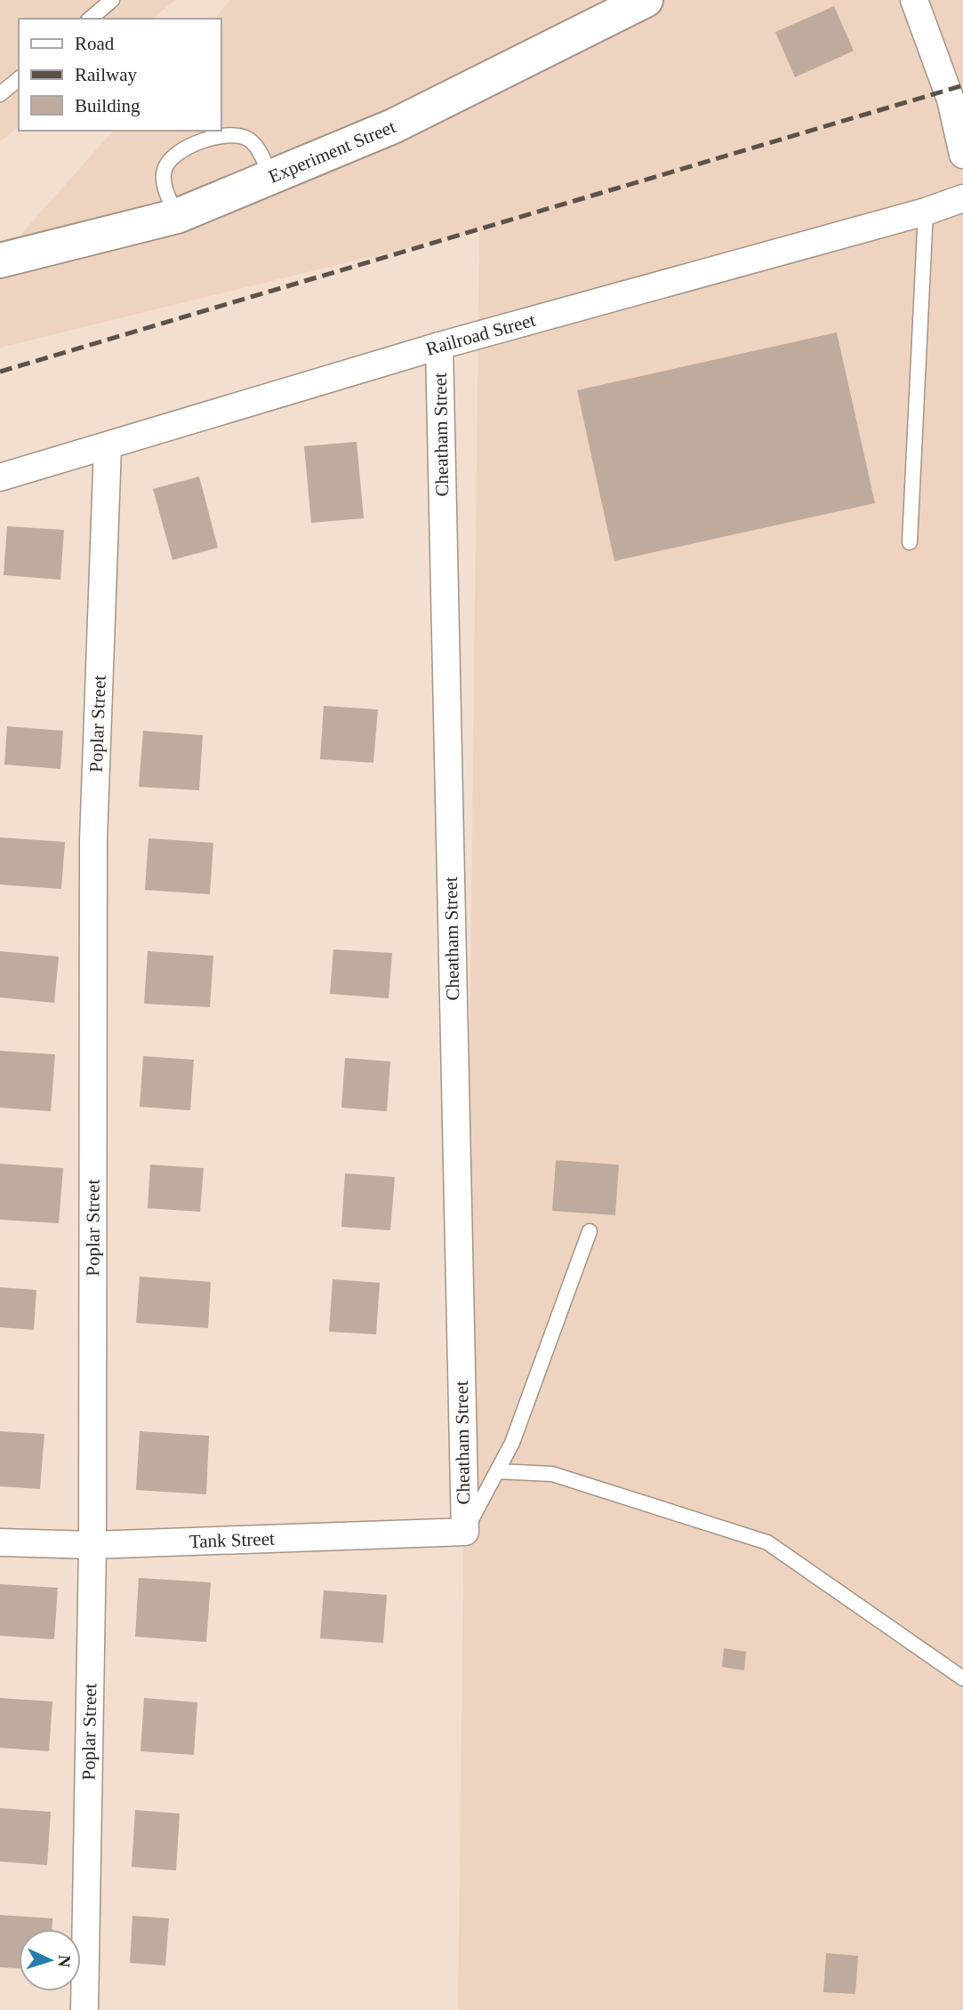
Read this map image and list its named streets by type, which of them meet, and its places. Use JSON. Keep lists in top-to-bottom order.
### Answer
{
  "streets": {
    "main road": ["Experiment Street"],
    "street": [
      "Railroad Street",
      "Cheatham Street",
      "Poplar Street",
      "Tank Street"
    ]
  },
  "crossings": [
    ["Railroad Street", "Cheatham Street"],
    ["Railroad Street", "Poplar Street"],
    ["Cheatham Street", "Tank Street"],
    ["Poplar Street", "Tank Street"]
  ],
  "legend": ["Road", "Railway", "Building"],
  "north": "right"
}
